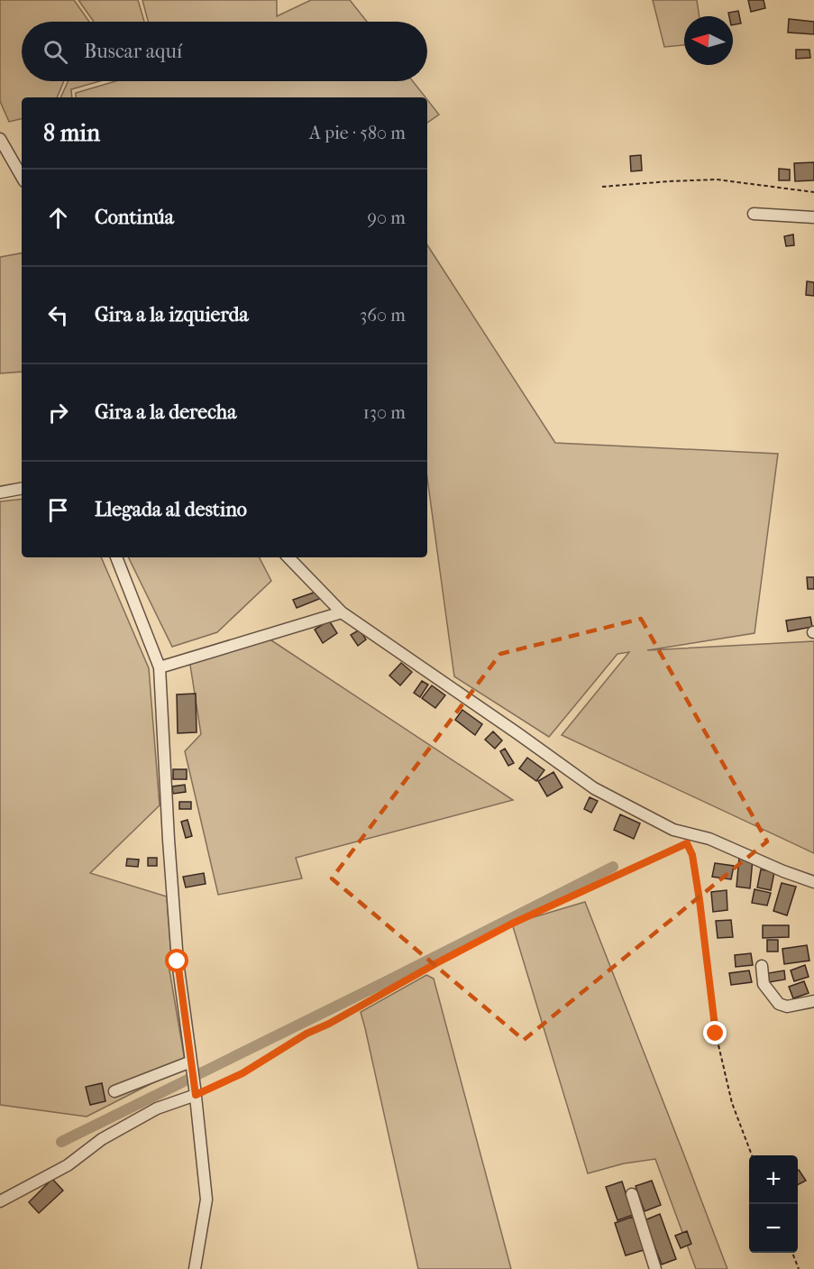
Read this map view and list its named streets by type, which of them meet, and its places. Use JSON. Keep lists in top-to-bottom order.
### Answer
{
  "north": "left",
  "page": {
    "search": "Buscar aquí",
    "heading": ["8 min", "A pie · 580 m"],
    "list": [
      ["Continúa", "90 m"],
      ["Gira a la izquierda", "360 m"],
      ["Gira a la derecha", "130 m"],
      "Llegada al destino"
    ],
    "map_buttons": ["+", "−"]
  }
}
